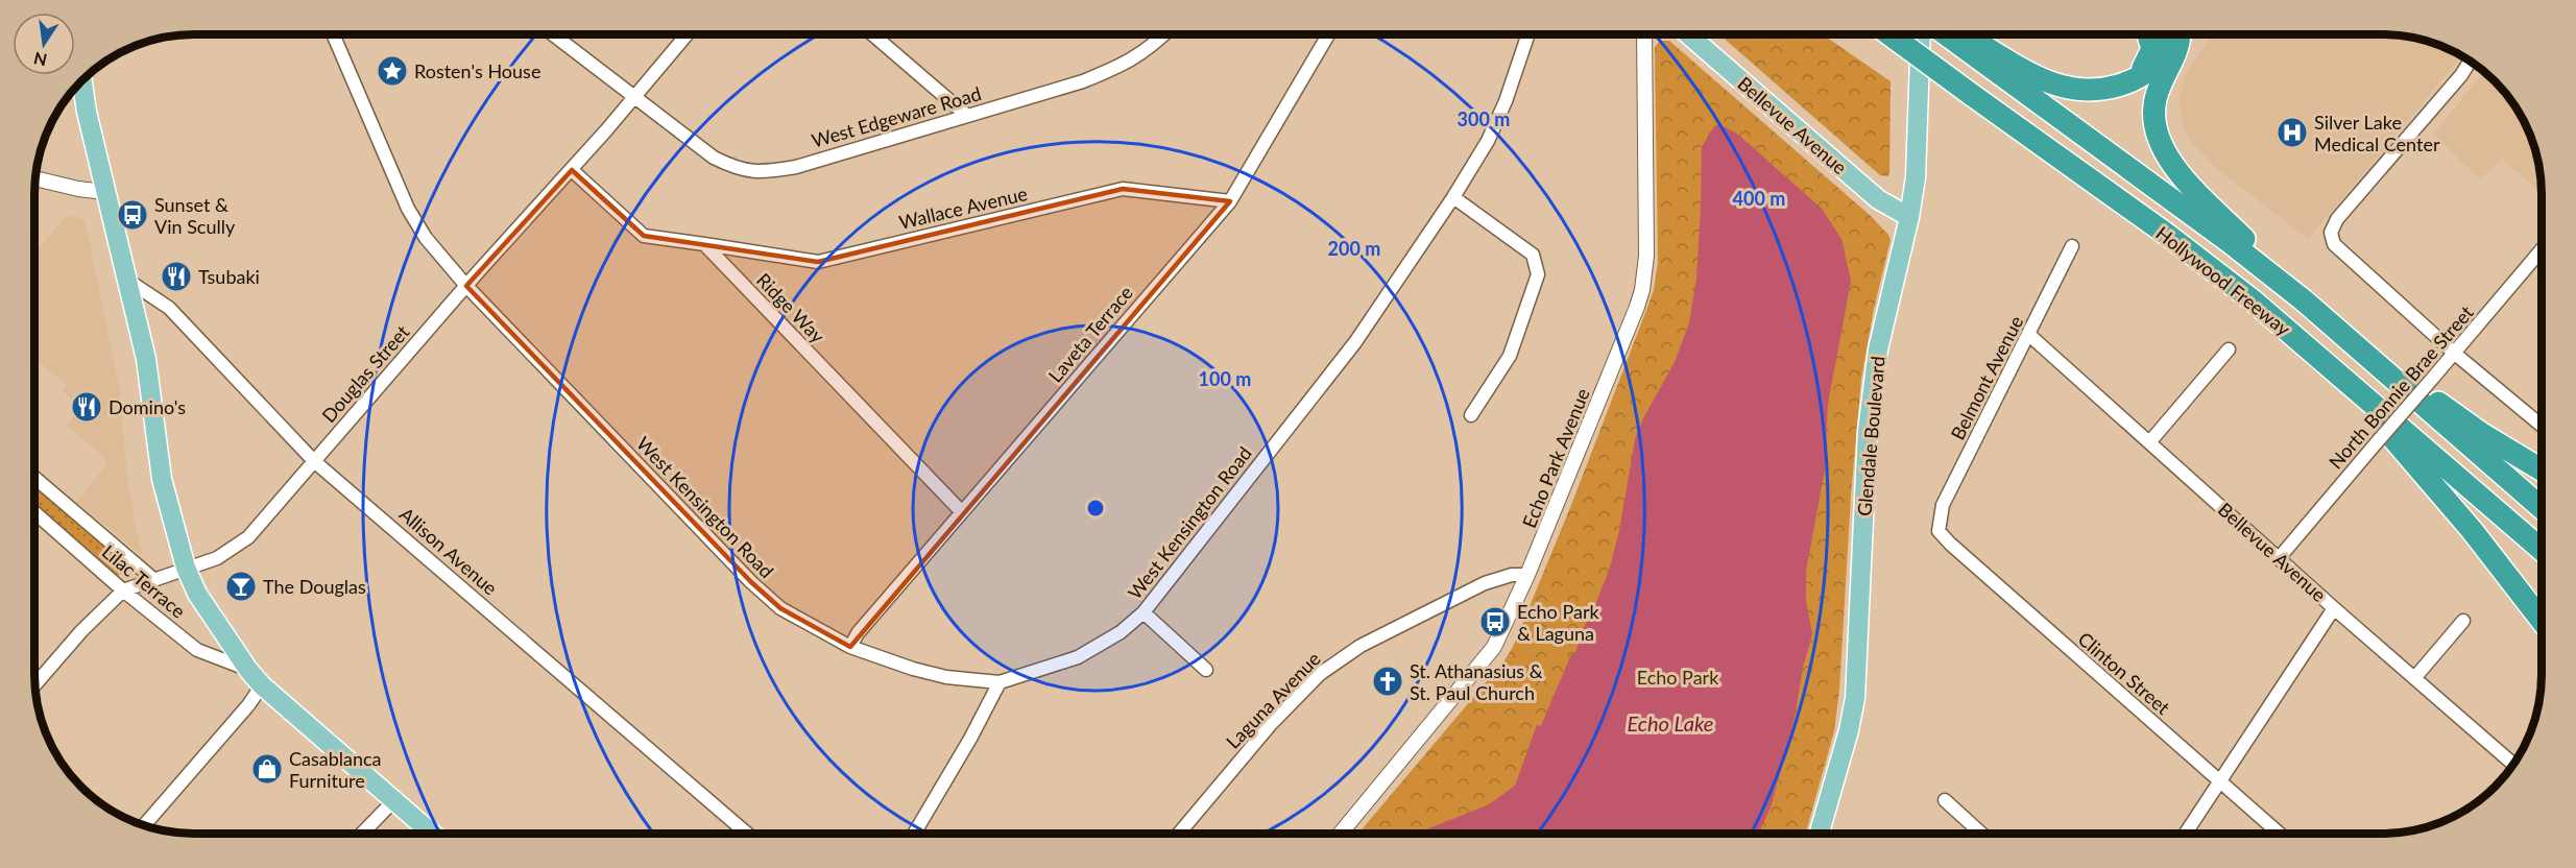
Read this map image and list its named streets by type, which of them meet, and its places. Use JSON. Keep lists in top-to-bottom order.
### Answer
{
  "streets": {
    "highway": ["Hollywood Freeway"],
    "main road": ["Bellevue Avenue", "Glendale Boulevard"],
    "street": [
      "West Edgeware Road",
      "Wallace Avenue",
      "Ridge Way",
      "Laveta Terrace",
      "Douglas Street",
      "Belmont Avenue",
      "North Bonnie Brae Street",
      "Echo Park Avenue",
      "West Kensington Road",
      "Allison Avenue",
      "Lilac Terrace",
      "Clinton Street",
      "Laguna Avenue"
    ]
  },
  "crossings": [
    ["West Edgeware Road", "Douglas Street"],
    ["Bellevue Avenue", "Belmont Avenue"],
    ["Bellevue Avenue", "North Bonnie Brae Street"],
    ["Bellevue Avenue", "Glendale Boulevard"],
    ["Wallace Avenue", "Ridge Way"],
    ["Wallace Avenue", "Laveta Terrace"],
    ["Ridge Way", "Laveta Terrace"],
    ["Laveta Terrace", "West Kensington Road"],
    ["Douglas Street", "West Kensington Road"],
    ["Douglas Street", "Allison Avenue"],
    ["Douglas Street", "Lilac Terrace"],
    ["Belmont Avenue", "Clinton Street"],
    ["Echo Park Avenue", "Laguna Avenue"]
  ],
  "water": ["Echo Lake"],
  "parks": ["Echo Park"],
  "places": {
    "place": ["Rosten's House"],
    "hospital": ["Silver Lake Medical Center"],
    "bus stop": ["Sunset & Vin Scully", "Echo Park & Laguna"],
    "restaurant": ["Tsubaki", "Domino's"],
    "bar": ["The Douglas"],
    "church": ["St. Athanasius & St. Paul Church"],
    "shop": ["Casablanca Furniture"]
  },
  "north": "bottom",
  "rings": [
    "300 m",
    "400 m",
    "200 m",
    "100 m"
  ]
}
